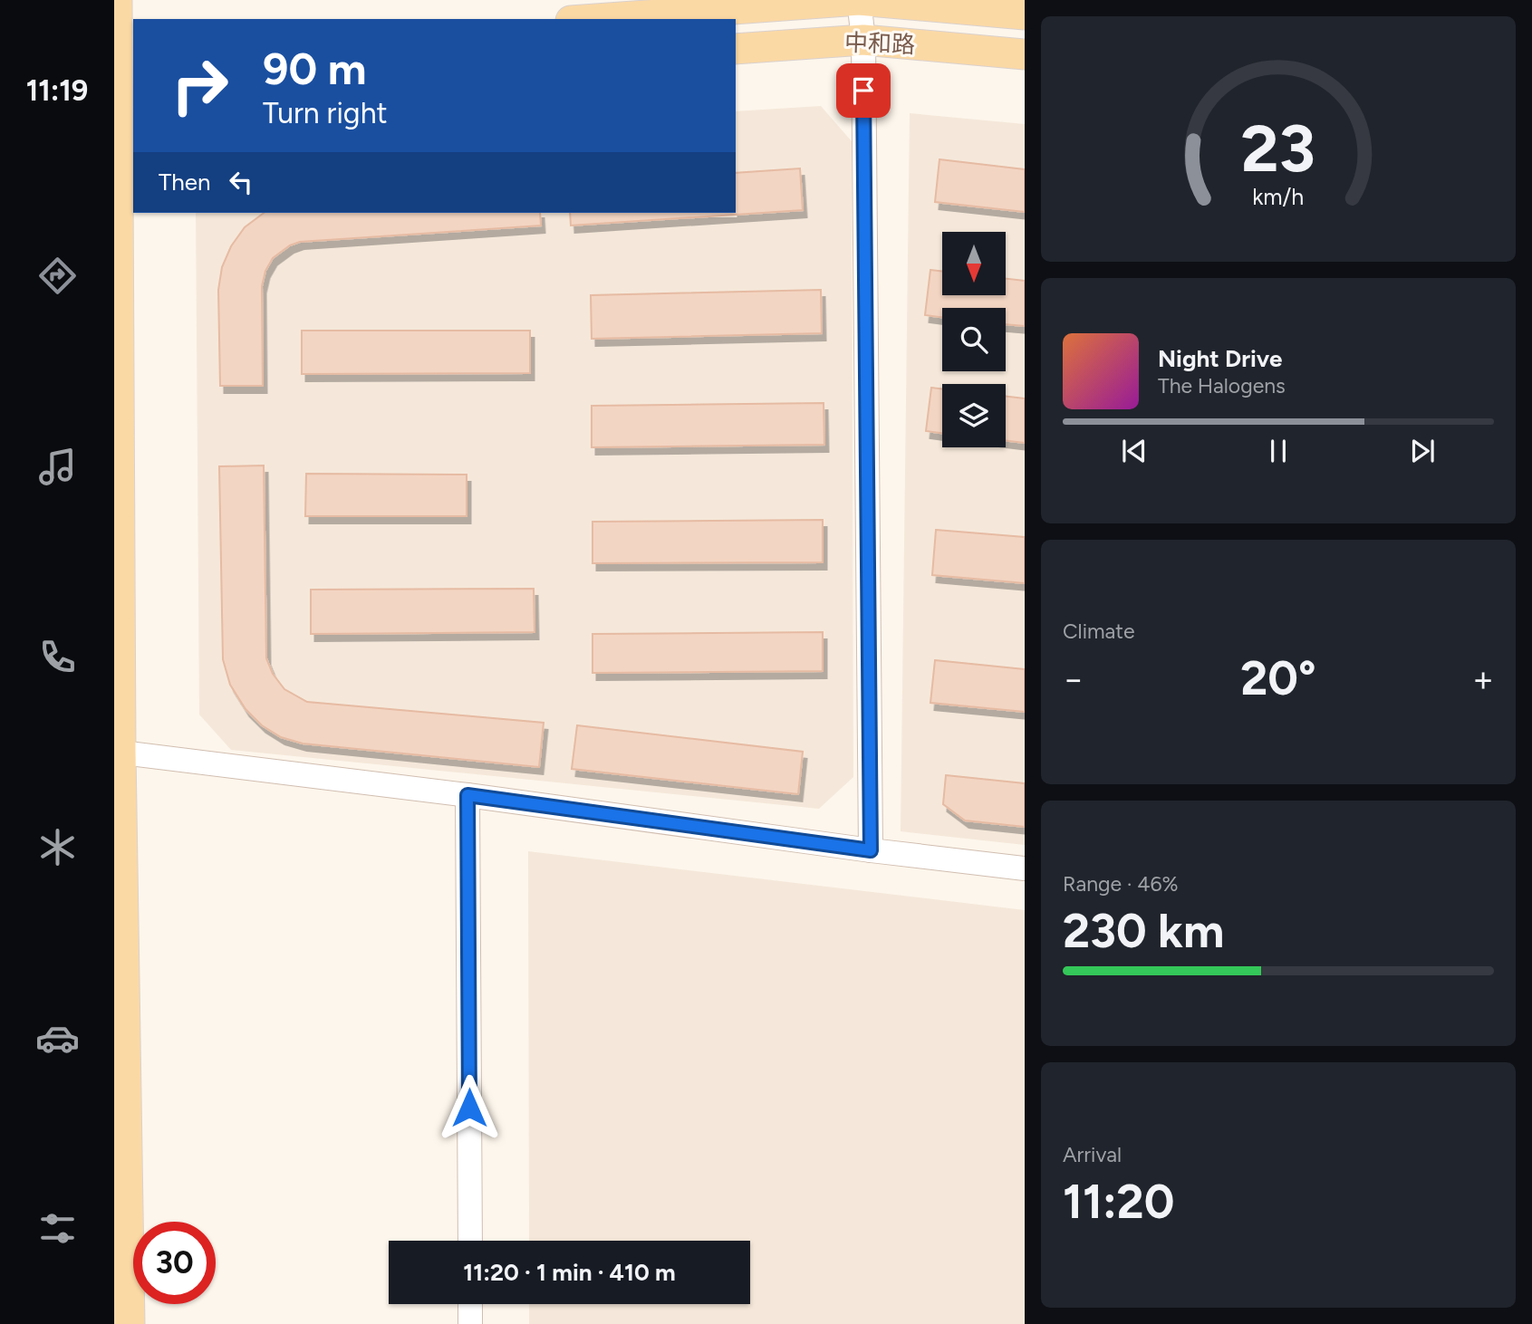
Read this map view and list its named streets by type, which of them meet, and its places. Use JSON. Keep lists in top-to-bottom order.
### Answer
{
  "streets": {
    "main road": ["中和路"]
  },
  "north": "bottom",
  "page": {
    "tabs": "11:19",
    "turn": ["90 m", "Turn right"],
    "then": "Then",
    "song": ["Night Drive", "The Halogens"],
    "tile": [
      "Climate",
      ["Range · 46%", "230 km"],
      ["Arrival", "11:20"]
    ],
    "heat": ["−", "20°", "+"],
    "limit": "30",
    "trip": "11:20 · 1 min · 410 m",
    "gauge": ["23", "km/h"]
  }
}
